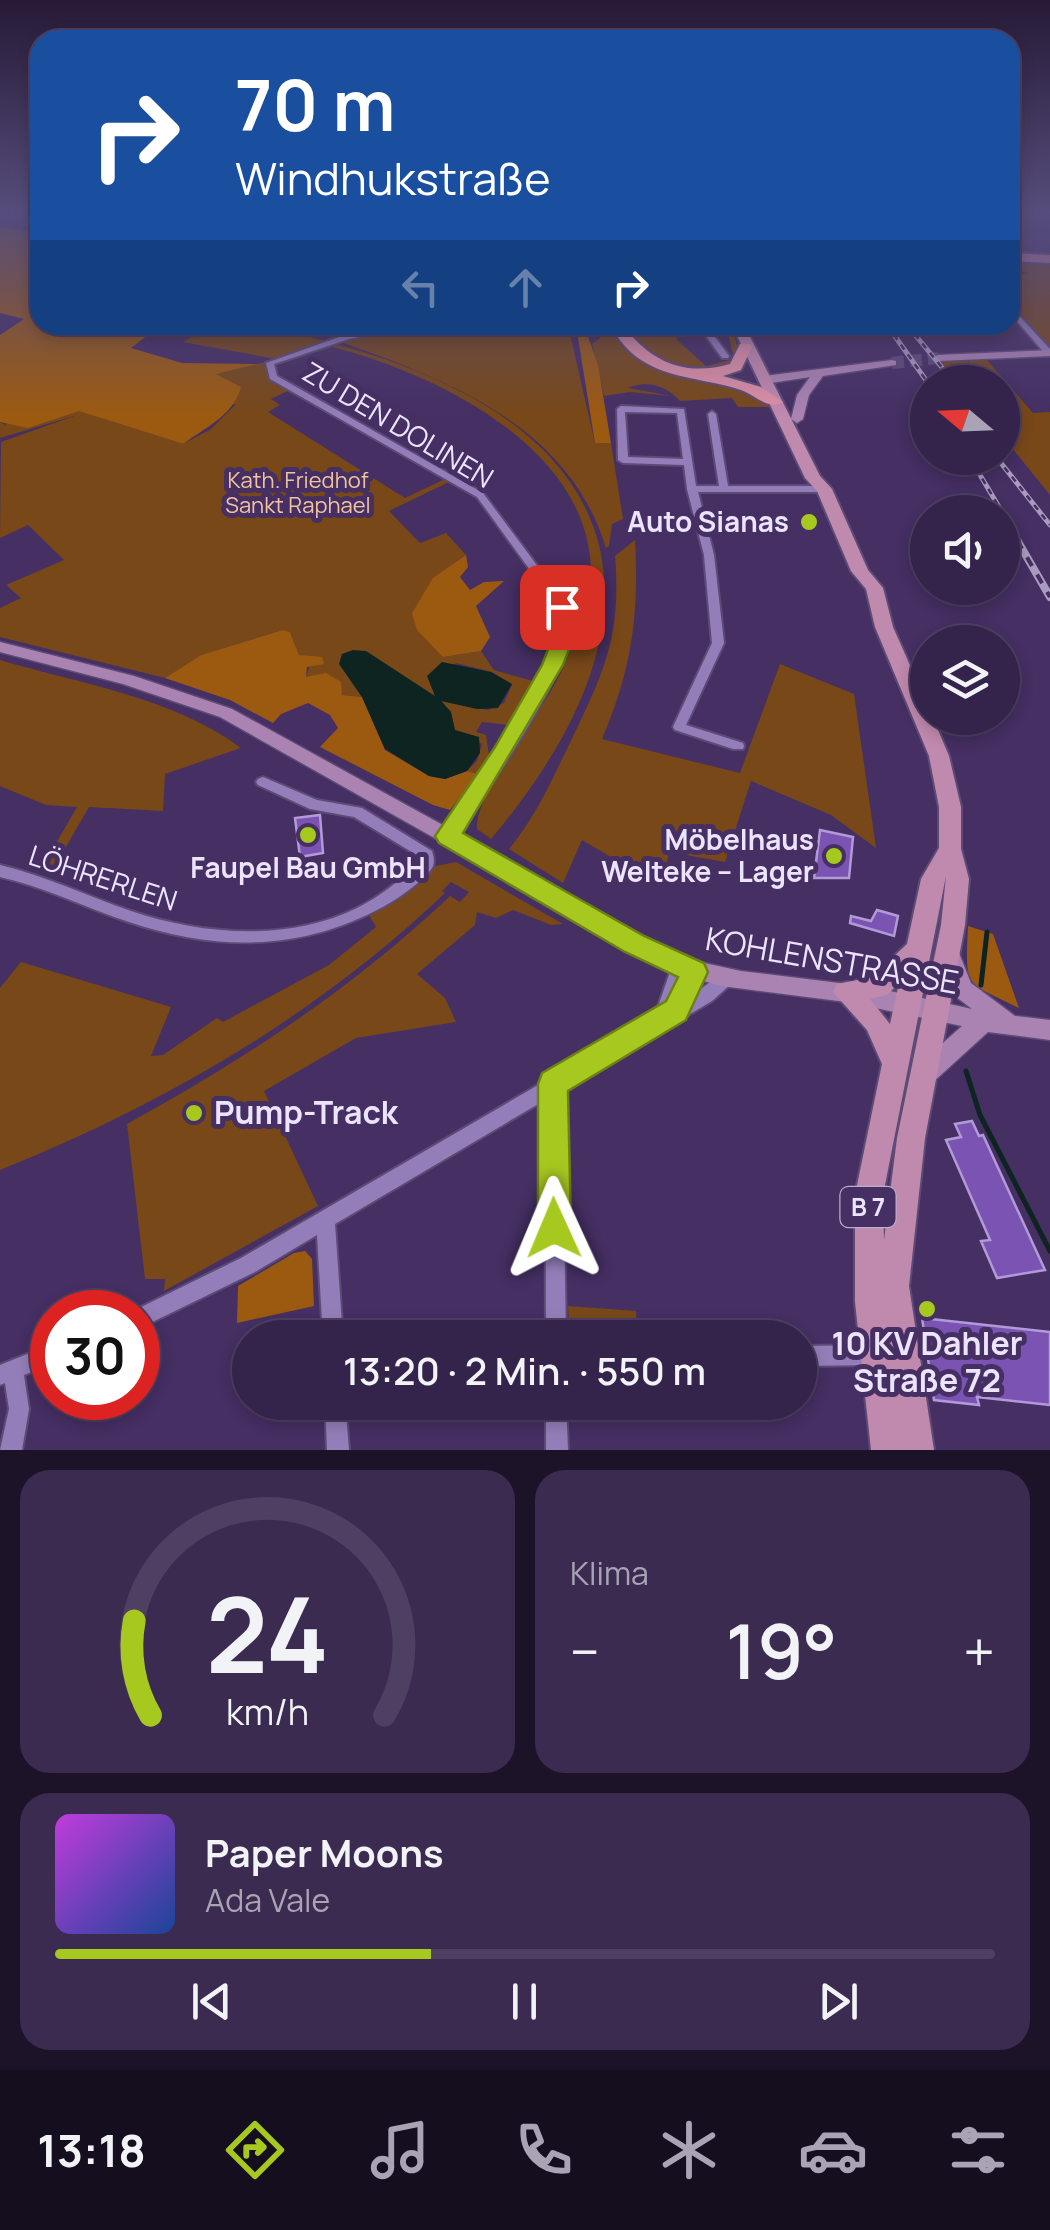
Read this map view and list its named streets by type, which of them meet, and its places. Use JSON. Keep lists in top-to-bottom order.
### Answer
{
  "streets": {
    "main road": ["KOHLENSTRASSE", "B 7"],
    "street": ["ZU DEN DOLINEN", "LÖHRERLEN"]
  },
  "crossings": [
    ["ZU DEN DOLINEN", "KOHLENSTRASSE"],
    ["KOHLENSTRASSE", "B 7"]
  ],
  "parks": ["Kath. Friedhof Sankt Raphael"],
  "places": [
    "Auto Sianas",
    "Faupel Bau GmbH",
    "Möbelhaus Welteke – Lager",
    "Pump-Track",
    "10 KV Dahler Straße 72"
  ],
  "north": "left",
  "page": {
    "turn": ["70 m", "Windhukstraße"],
    "limit": "30",
    "trip": "13:20 · 2 Min. · 550 m",
    "tile": "Klima",
    "heat": ["−", "19°", "+"],
    "song": ["Paper Moons", "Ada Vale"],
    "tabs": "13:18",
    "gauge": ["24", "km/h"]
  }
}
